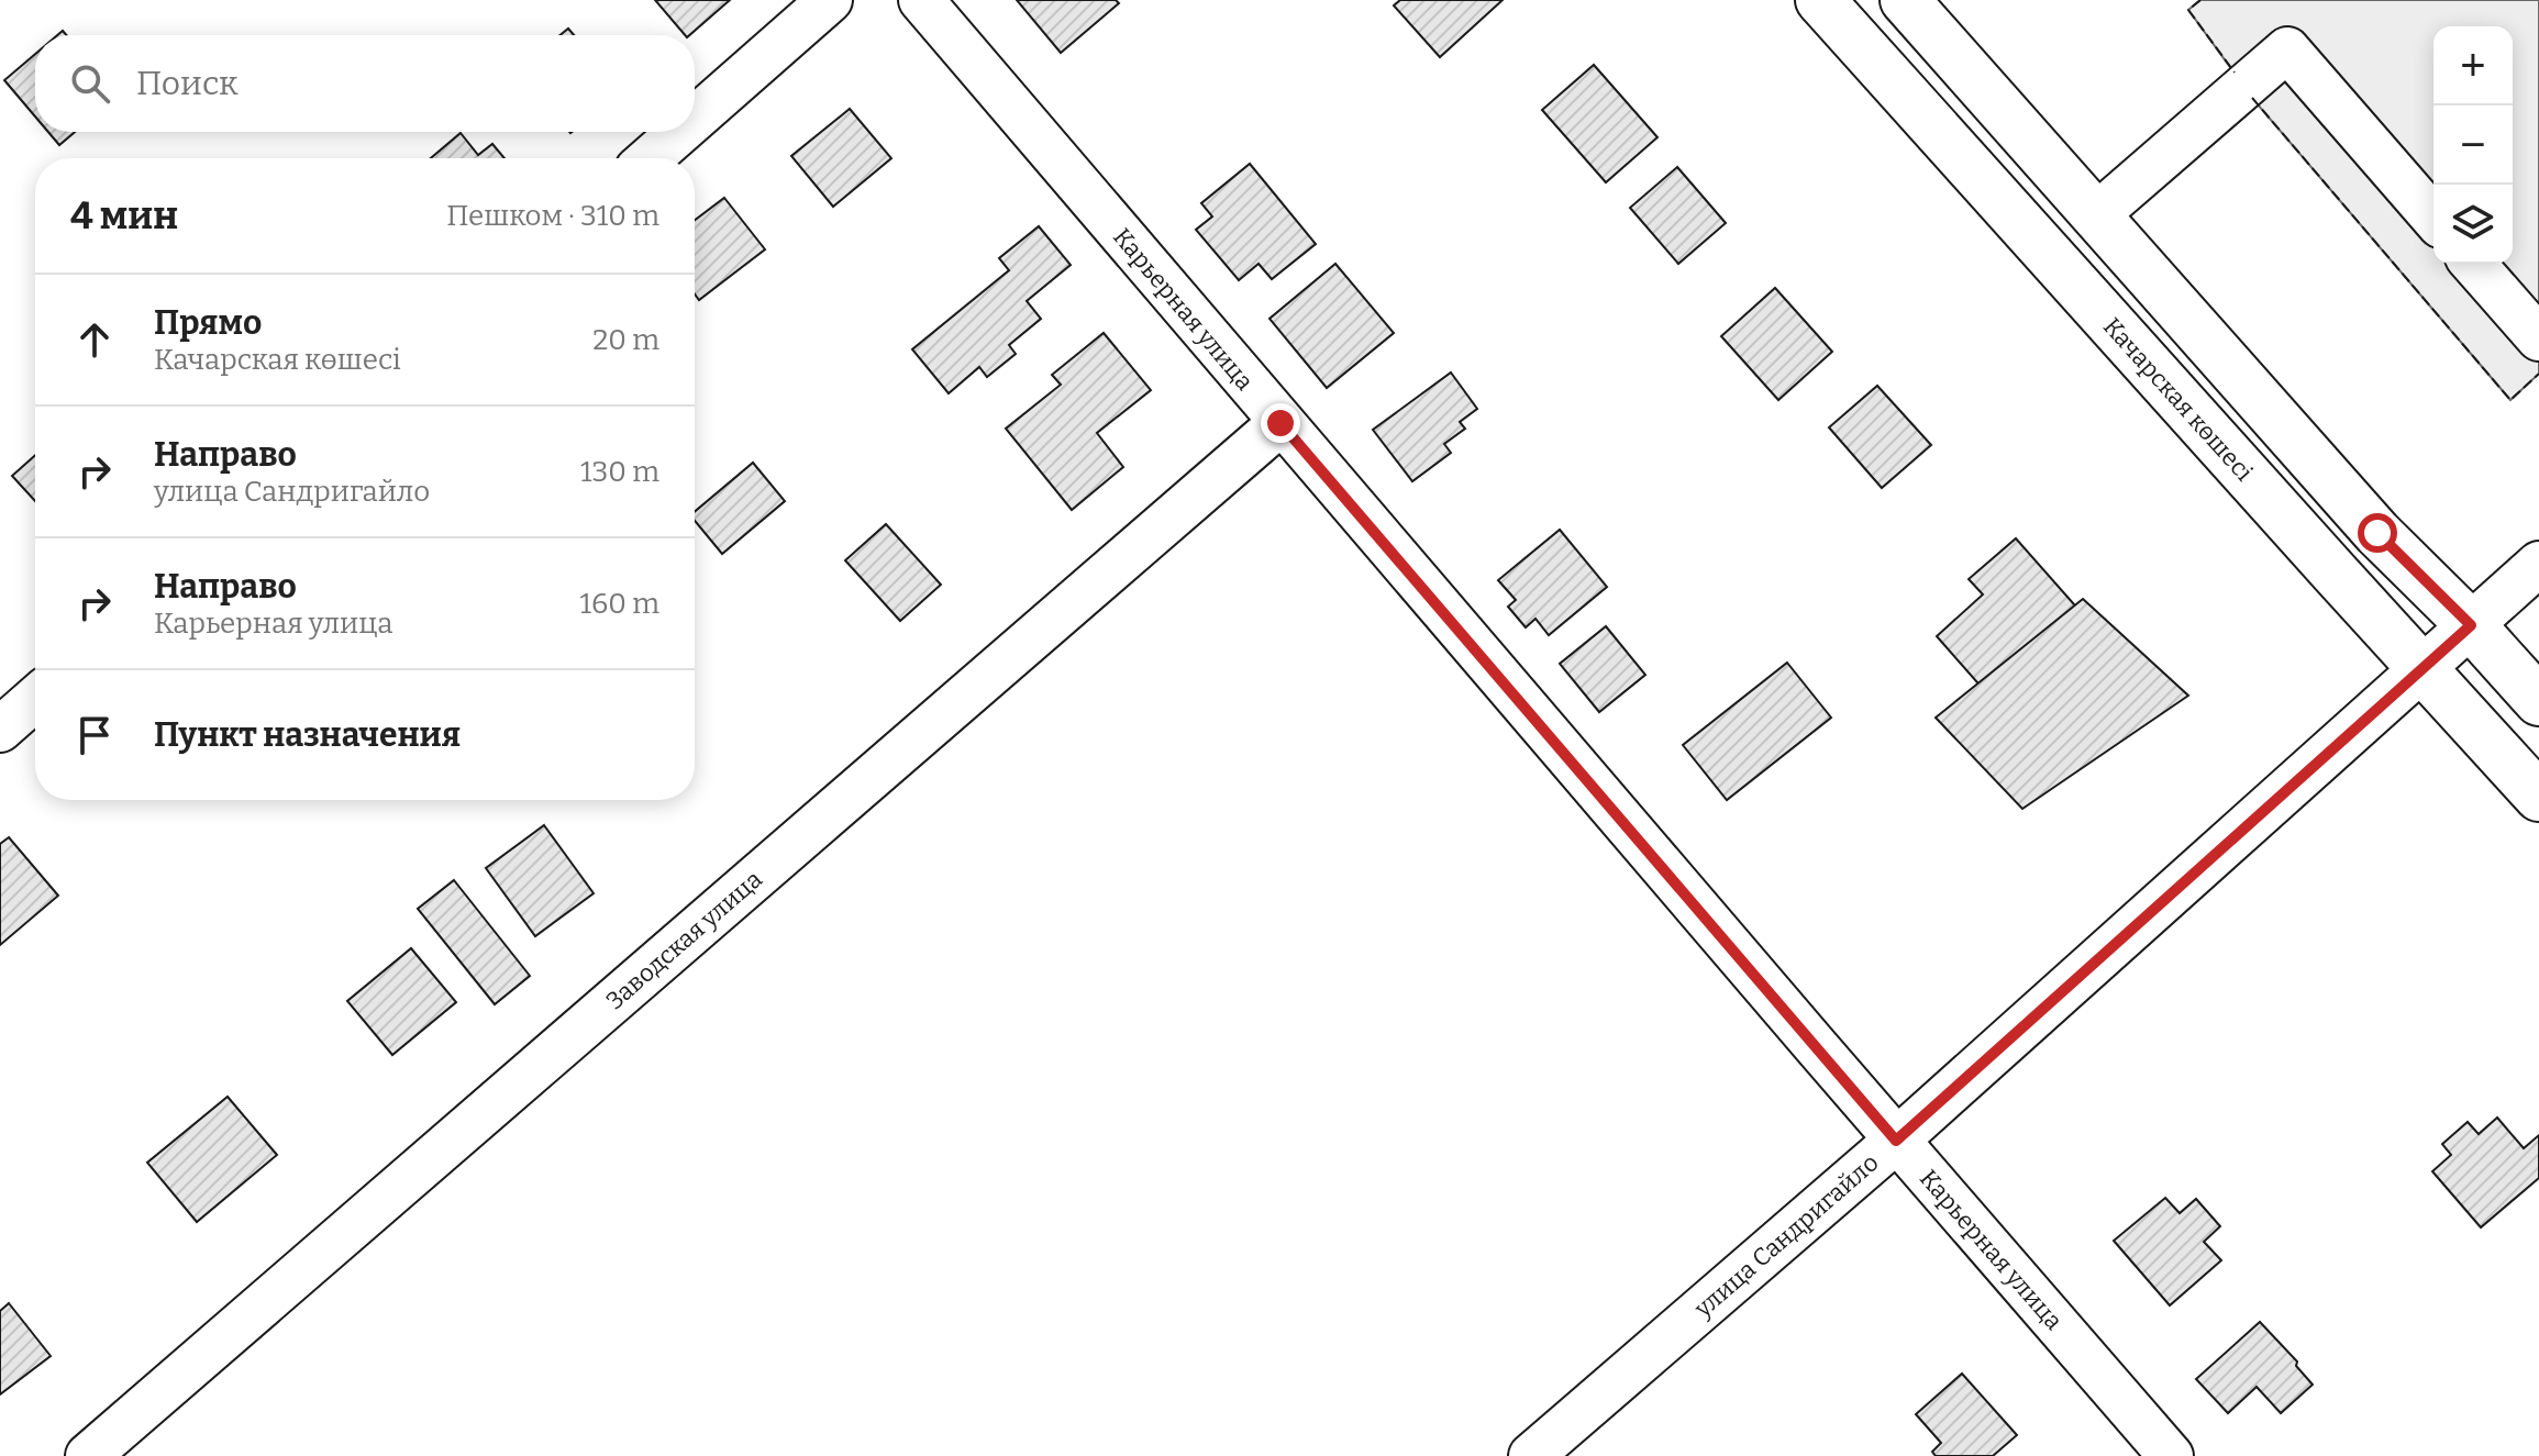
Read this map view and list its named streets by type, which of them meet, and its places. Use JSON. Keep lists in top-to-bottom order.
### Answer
{
  "streets": {
    "main road": ["Качарская көшесі"],
    "street": ["Карьерная улица", "Заводская улица", "улица Сандригайло"]
  },
  "crossings": [
    ["Карьерная улица", "Заводская улица"],
    ["Карьерная улица", "улица Сандригайло"],
    ["Качарская көшесі", "улица Сандригайло"]
  ],
  "page": {
    "map_buttons": ["+", "−"],
    "search": "Поиск",
    "heading": ["4 мин", "Пешком · 310 m"],
    "list": [
      ["Прямо", "Качарская көшесі", "20 m"],
      ["Направо", "улица Сандригайло", "130 m"],
      ["Направо", "Карьерная улица", "160 m"],
      "Пункт назначения"
    ]
  }
}
